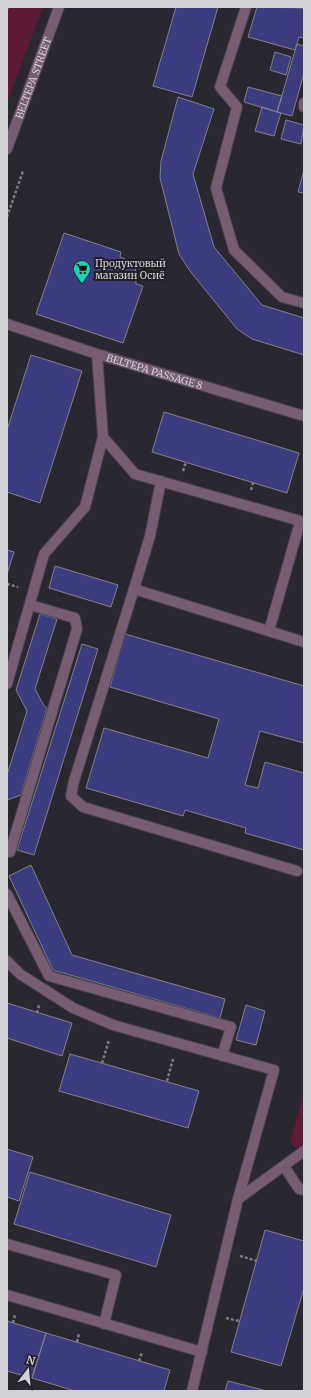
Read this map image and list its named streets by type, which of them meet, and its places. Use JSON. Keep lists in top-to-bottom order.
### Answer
{
  "streets": {
    "street": ["BELTEPA STREET", "BELTEPA PASSAGE 8"]
  },
  "places": {
    "supermarket": ["Продуктовый магазин Осиё"]
  },
  "north": "top"
}
